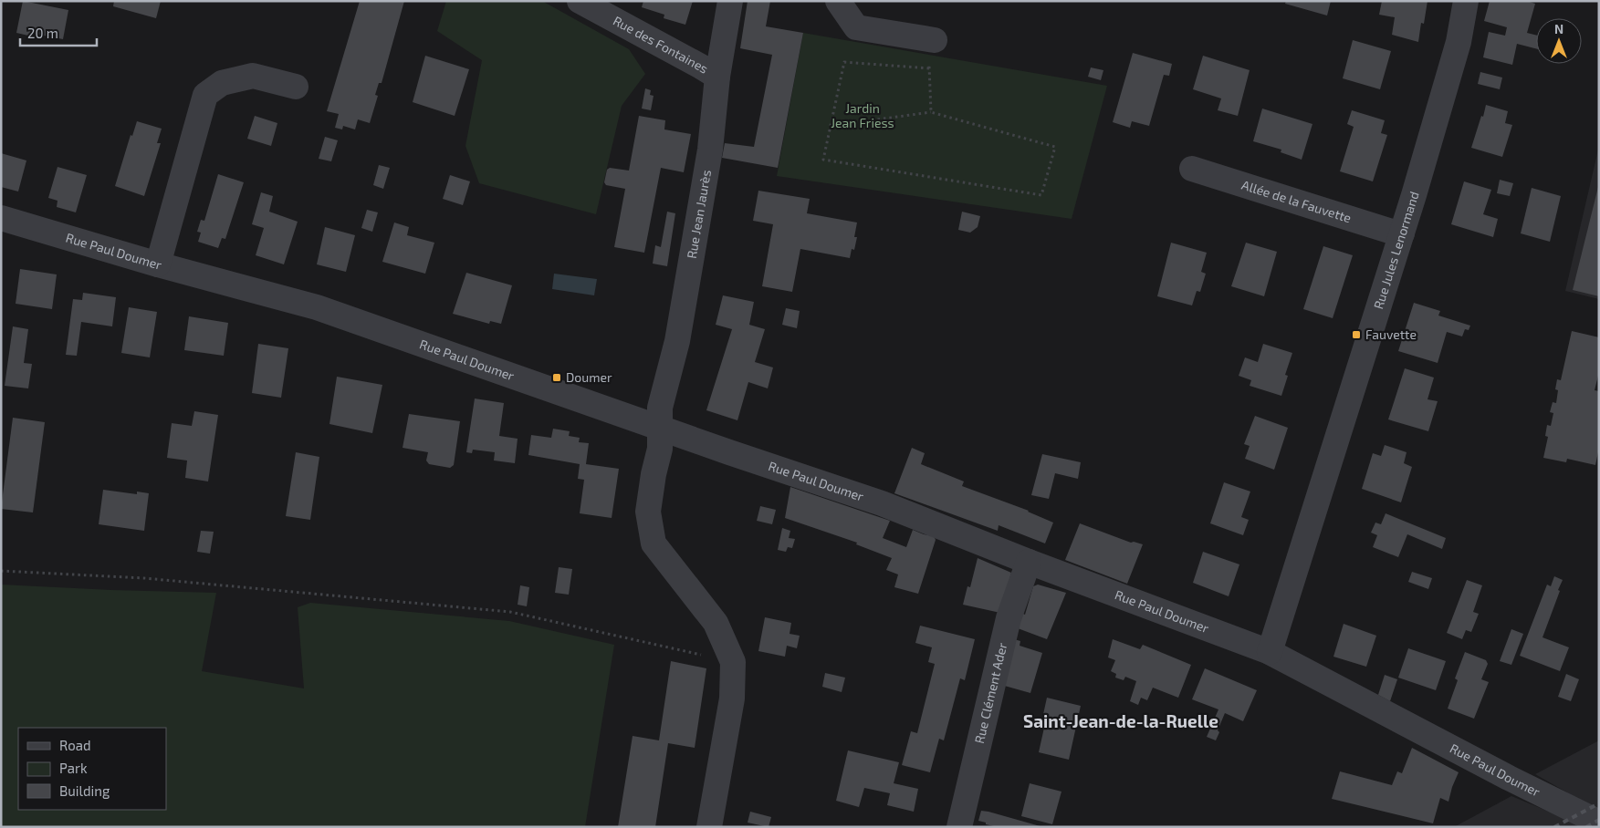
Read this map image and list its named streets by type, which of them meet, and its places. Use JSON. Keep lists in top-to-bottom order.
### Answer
{
  "streets": {
    "street": [
      "Rue des Fontaines",
      "Allée de la Fauvette",
      "Rue Jean Jaurès",
      "Rue Jules Lenormand",
      "Rue Paul Doumer",
      "Rue Clément Ader"
    ]
  },
  "crossings": [
    ["Rue des Fontaines", "Rue Jean Jaurès"],
    ["Allée de la Fauvette", "Rue Jules Lenormand"],
    ["Rue Jean Jaurès", "Rue Paul Doumer"],
    ["Rue Jules Lenormand", "Rue Paul Doumer"],
    ["Rue Paul Doumer", "Rue Clément Ader"]
  ],
  "districts": ["Saint-Jean-de-la-Ruelle"],
  "parks": ["Jardin Jean Friess"],
  "places": {
    "transit": ["Fauvette", "Doumer"]
  },
  "legend": ["Road", "Park", "Building"],
  "scale_bar": "20 m",
  "north": "top"
}
